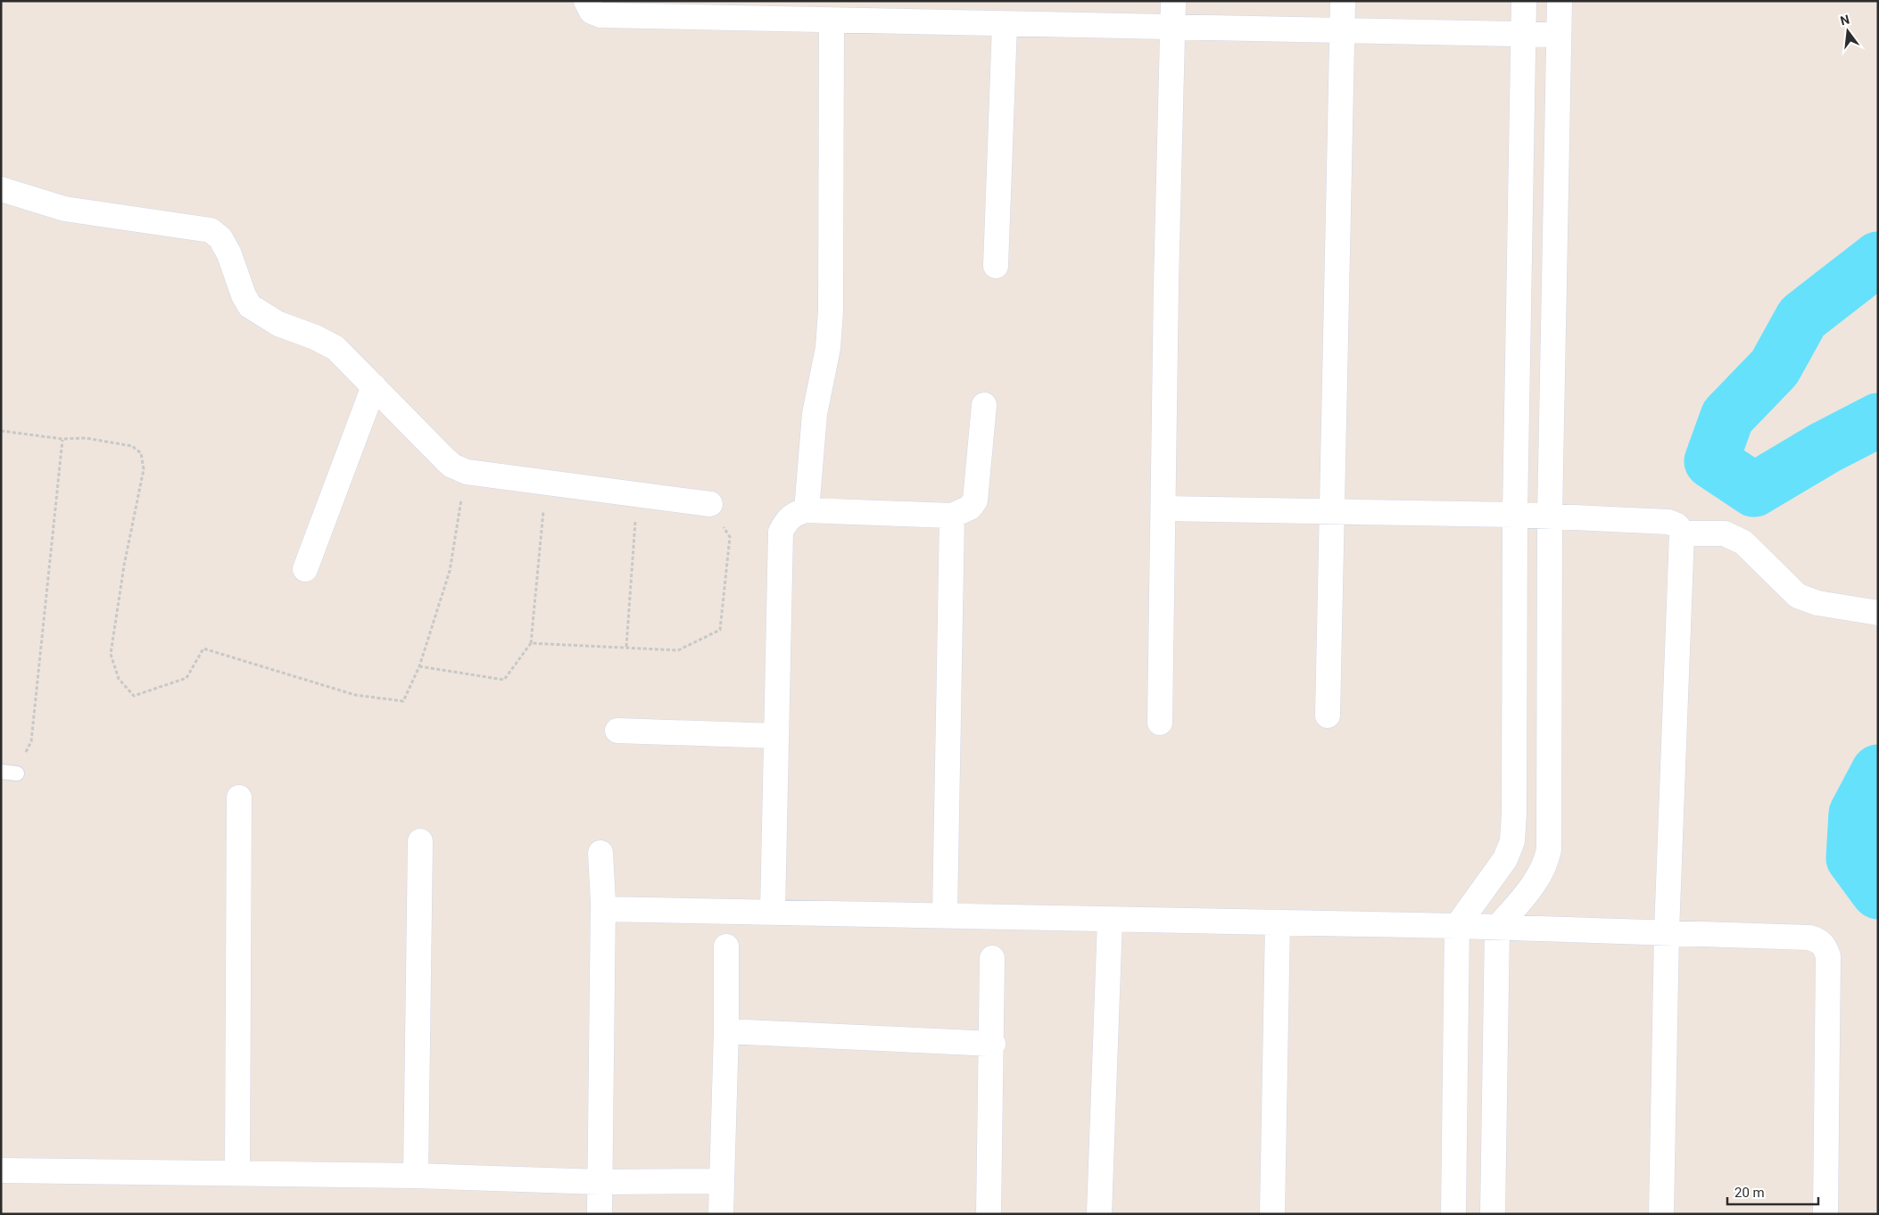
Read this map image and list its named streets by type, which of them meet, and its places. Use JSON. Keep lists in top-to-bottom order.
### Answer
{
  "scale_bar": "20 m",
  "north": "top"
}
